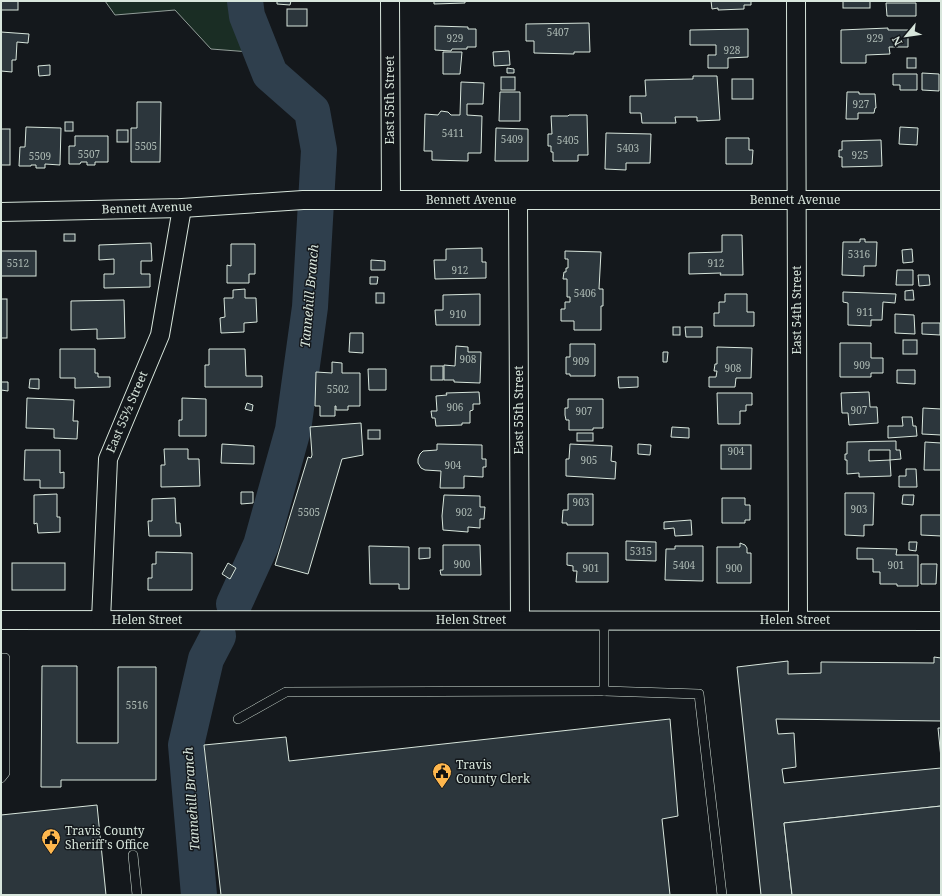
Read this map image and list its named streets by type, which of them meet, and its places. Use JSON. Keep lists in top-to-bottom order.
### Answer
{
  "streets": {
    "street": [
      "East 55th Street",
      "Bennett Avenue",
      "East 54th Street",
      "East 55½ Street",
      "Helen Street"
    ]
  },
  "crossings": [
    ["East 55th Street", "Bennett Avenue"],
    ["East 55th Street", "Helen Street"],
    ["Bennett Avenue", "East 54th Street"],
    ["Bennett Avenue", "East 55½ Street"],
    ["East 54th Street", "Helen Street"],
    ["East 55½ Street", "Helen Street"]
  ],
  "water": ["Tannehill Branch"],
  "places": {
    "public building": ["Travis County Clerk", "Travis County Sheriff's Office"]
  },
  "house_numbers": [
    "5407",
    "929",
    "929",
    "928",
    "927",
    "5411",
    "5409",
    "5405",
    "5505",
    "5403",
    "5507",
    "925",
    "5509",
    "5316",
    "5512",
    "912",
    "912",
    "5406",
    "911",
    "910",
    "908",
    "909",
    "909",
    "908",
    "5502",
    "906",
    "907",
    "907",
    "904",
    "905",
    "904",
    "903",
    "903",
    "5505",
    "902",
    "5315",
    "900",
    "5404",
    "901",
    "901",
    "900",
    "5516"
  ],
  "north": "bottom left"
}
